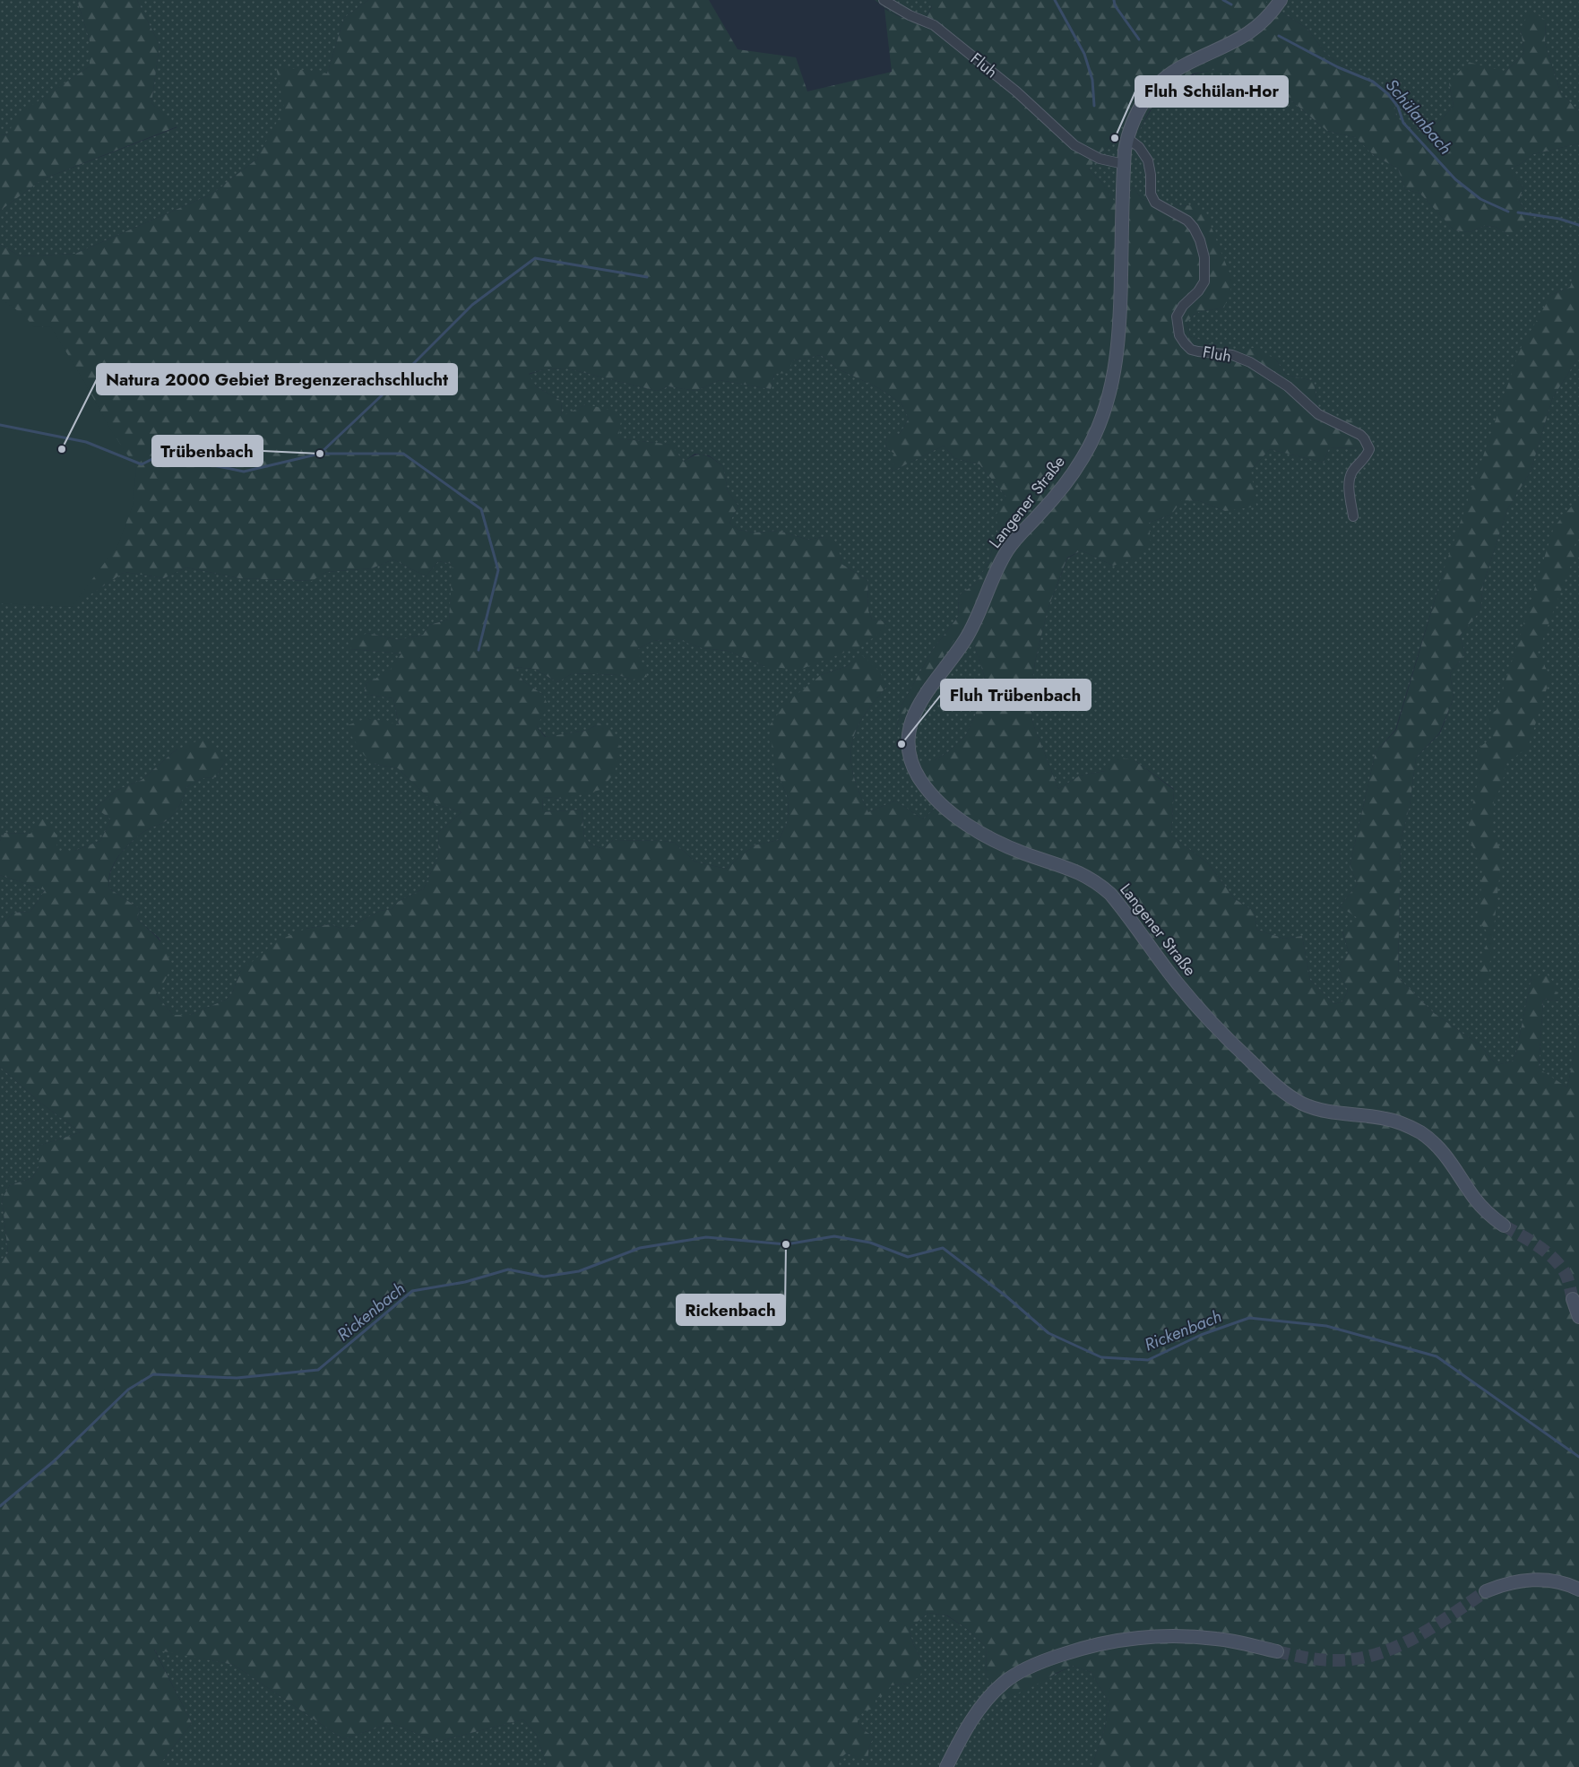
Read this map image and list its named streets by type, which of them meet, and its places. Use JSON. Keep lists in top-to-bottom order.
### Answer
{
  "streets": {
    "main road": ["Langener Straße"],
    "street": ["Fluh"]
  },
  "crossings": [
    ["Fluh", "Langener Straße"]
  ],
  "water": ["Schülanbach", "Rickenbach"],
  "places": [
    "Fluh Schülan-Hor",
    "Natura 2000 Gebiet Bregenzerachschlucht",
    "Trübenbach",
    "Fluh Trübenbach",
    "Rickenbach"
  ]
}
